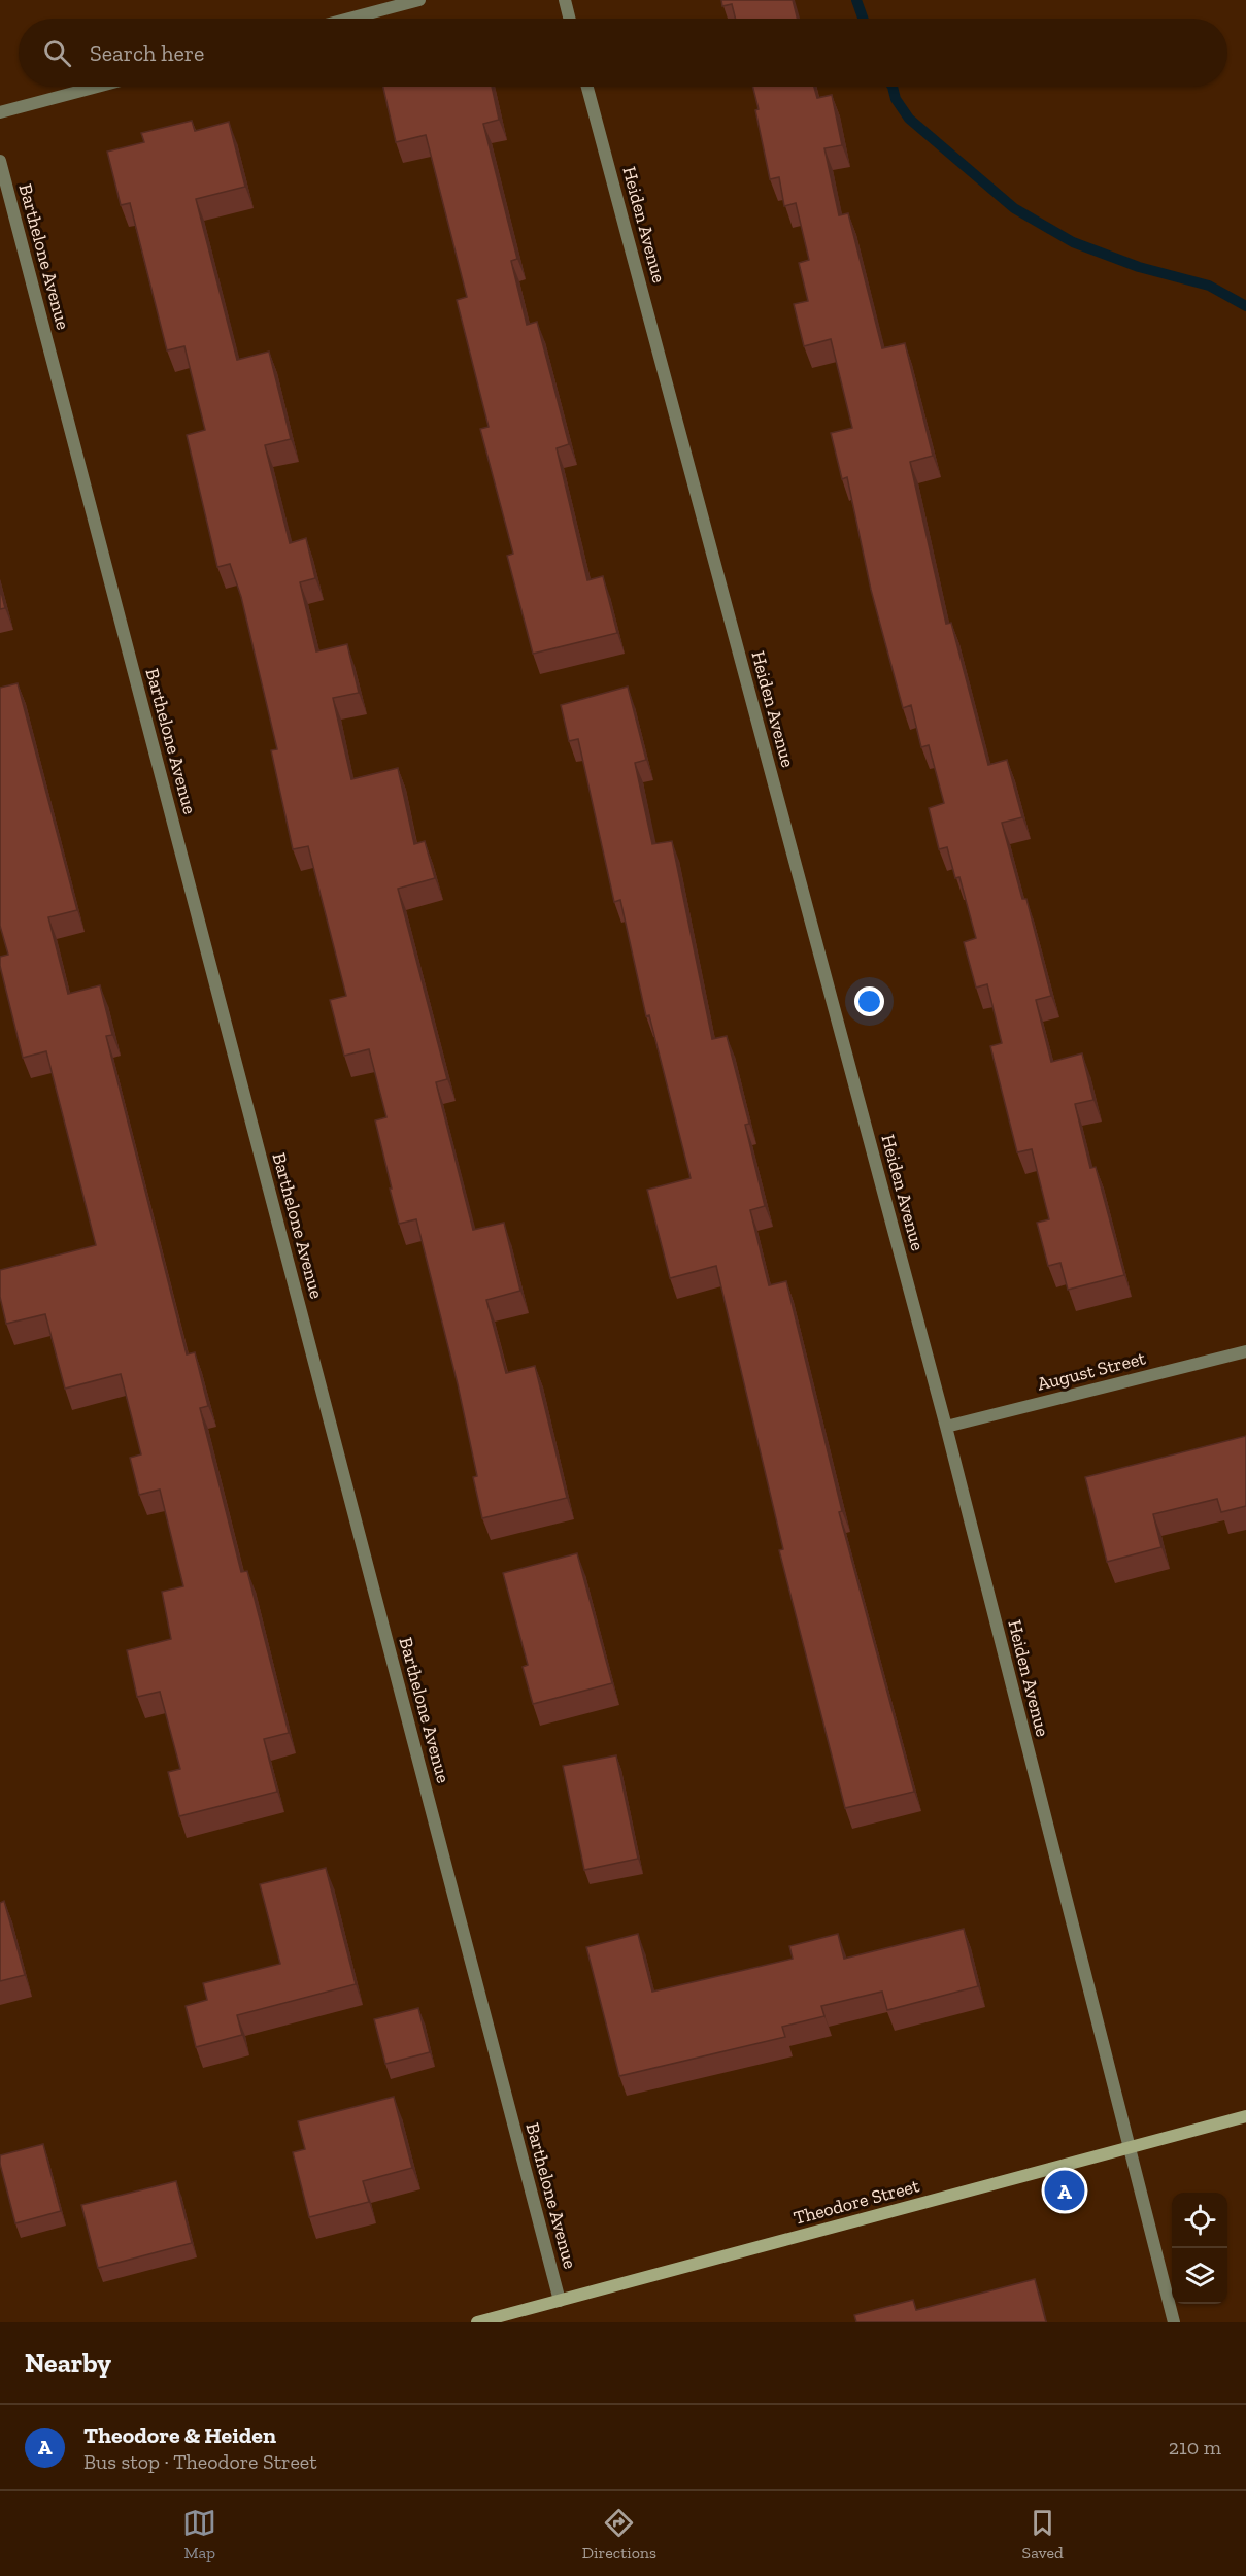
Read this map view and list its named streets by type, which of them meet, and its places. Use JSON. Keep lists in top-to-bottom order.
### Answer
{
  "streets": {
    "main road": ["Theodore Street"],
    "street": ["Heiden Avenue", "Barthelone Avenue", "August Street"]
  },
  "crossings": [
    ["Heiden Avenue", "August Street"],
    ["Heiden Avenue", "Theodore Street"],
    ["Barthelone Avenue", "Theodore Street"]
  ],
  "page": {
    "search": "Search here",
    "pins": "A",
    "heading": "Nearby",
    "list": [
      {
        "mark": "A",
        "name": "Theodore & Heiden",
        "note": "Bus stop · Theodore Street",
        "value": "210 m"
      }
    ],
    "nav": ["Map", "Directions", "Saved"]
  }
}
